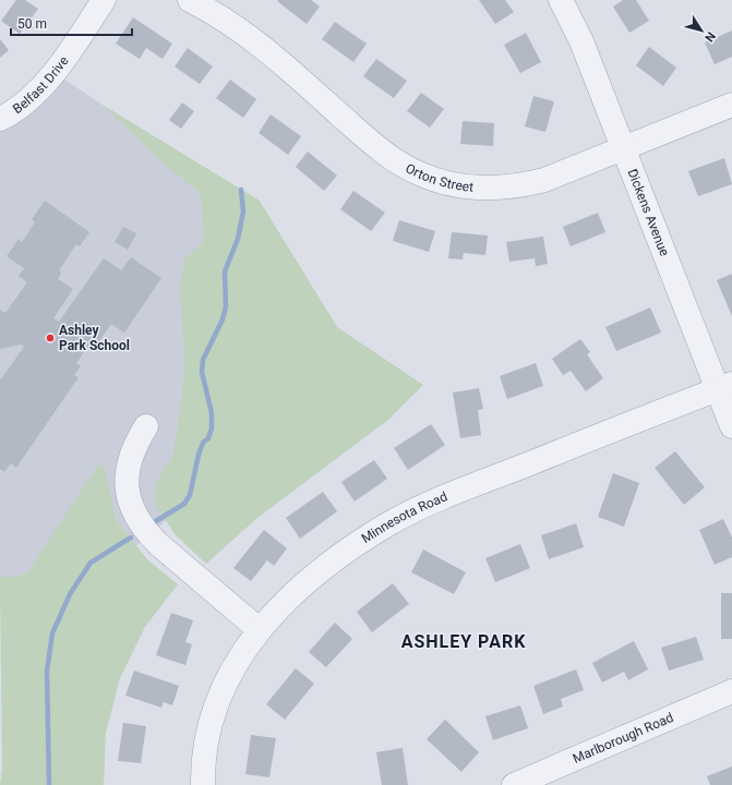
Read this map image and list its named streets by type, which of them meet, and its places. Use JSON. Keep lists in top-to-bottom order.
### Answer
{
  "streets": {
    "street": [
      "Belfast Drive",
      "Orton Street",
      "Dickens Avenue",
      "Minnesota Road",
      "Marlborough Road"
    ]
  },
  "crossings": [
    ["Orton Street", "Dickens Avenue"],
    ["Dickens Avenue", "Minnesota Road"]
  ],
  "districts": ["ASHLEY PARK"],
  "places": ["Ashley Park School"],
  "scale_bar": "50 m",
  "north": "bottom right"
}
